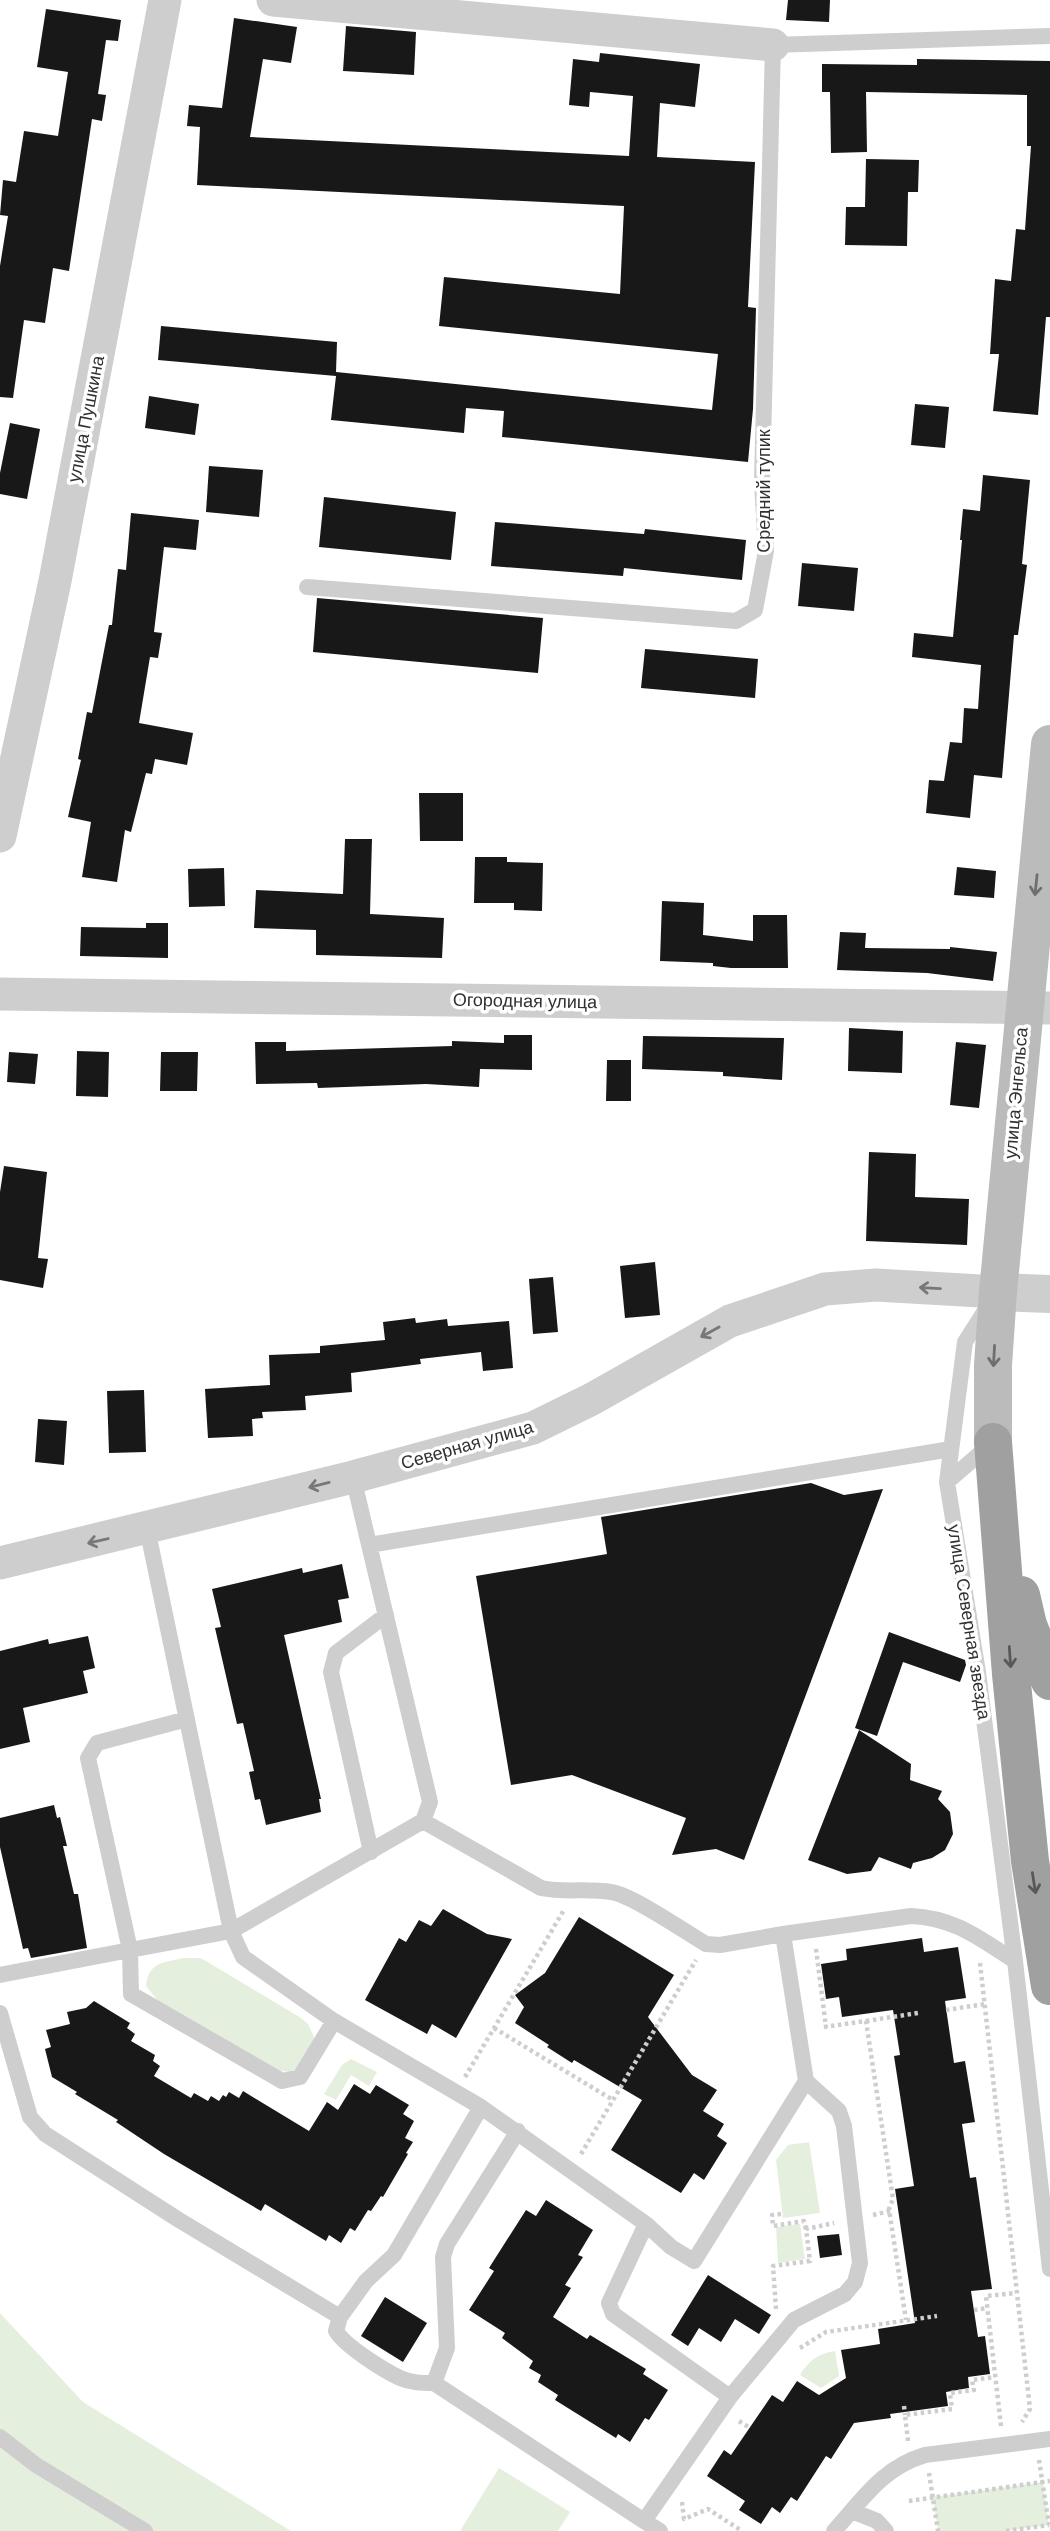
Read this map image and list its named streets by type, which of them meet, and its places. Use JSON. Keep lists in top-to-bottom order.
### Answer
{
  "streets": {
    "main road": ["улица Энгельса"],
    "street": ["улица Пушкина", "Огородная улица", "Северная улица"],
    "lane": ["Средний тупик", "улица Северная звезда"]
  },
  "crossings": [
    ["Огородная улица", "улица Энгельса"],
    ["улица Энгельса", "Северная улица"],
    ["улица Энгельса", "улица Северная звезда"],
    ["Северная улица", "улица Северная звезда"]
  ],
  "one_way": ["улица Энгельса", "Северная улица"]
}
